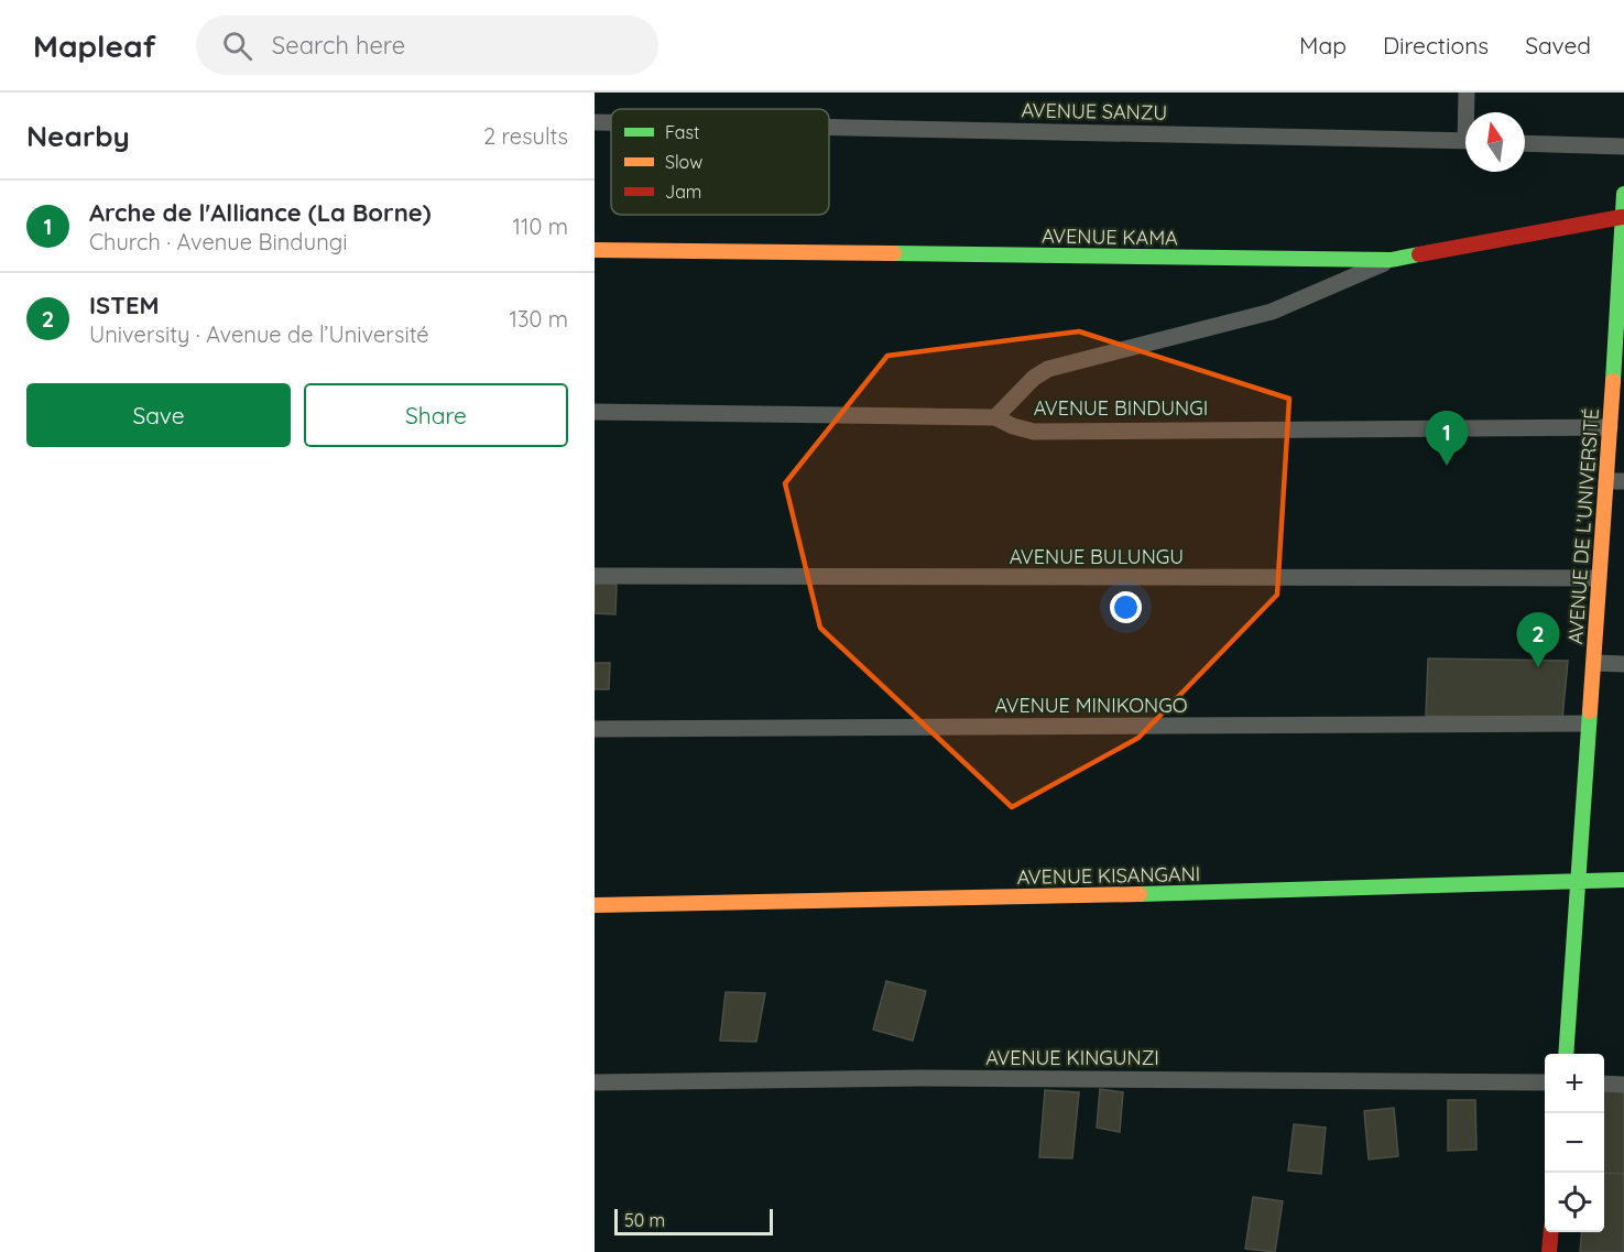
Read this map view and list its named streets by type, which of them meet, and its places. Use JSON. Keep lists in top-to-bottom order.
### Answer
{
  "streets": {
    "street": [
      "AVENUE SANZU",
      "AVENUE KAMA",
      "AVENUE BINDUNGI",
      "AVENUE DE L’UNIVERSITÉ",
      "AVENUE BULUNGU",
      "AVENUE MINIKONGO",
      "AVENUE KISANGANI",
      "AVENUE KINGUNZI"
    ]
  },
  "crossings": [
    ["AVENUE KAMA", "AVENUE DE L’UNIVERSITÉ"],
    ["AVENUE BINDUNGI", "AVENUE DE L’UNIVERSITÉ"],
    ["AVENUE DE L’UNIVERSITÉ", "AVENUE BULUNGU"],
    ["AVENUE DE L’UNIVERSITÉ", "AVENUE MINIKONGO"],
    ["AVENUE DE L’UNIVERSITÉ", "AVENUE KISANGANI"]
  ],
  "legend": ["Fast", "Slow", "Jam"],
  "scale_bar": "50 m",
  "north": "top",
  "page": {
    "header": "Mapleaf",
    "search": "Search here",
    "nav": ["Map", "Directions", "Saved"],
    "heading": ["Nearby", "2 results"],
    "list": [
      {
        "mark": "1",
        "name": "Arche de l'Alliance (La Borne)",
        "note": "Church · Avenue Bindungi",
        "value": "110 m"
      },
      {
        "mark": "2",
        "name": "ISTEM",
        "note": "University · Avenue de l’Université",
        "value": "130 m"
      }
    ],
    "buttons": ["Save", "Share"],
    "pins": ["1", "2"],
    "map_buttons": ["+", "−"],
    "scale": "50 m"
  }
}
